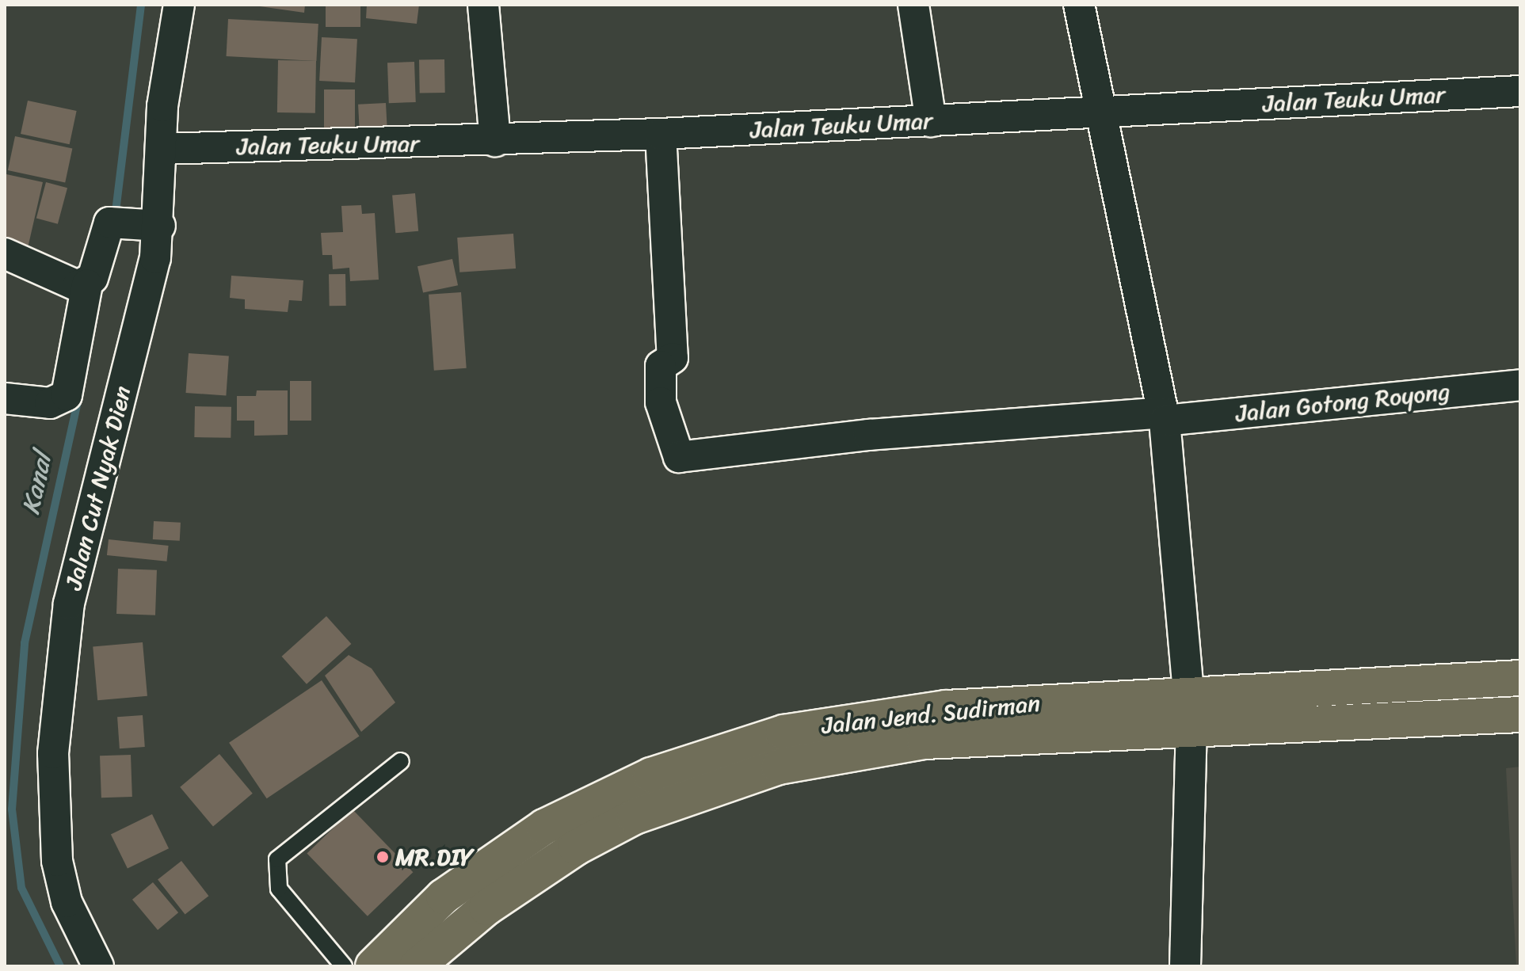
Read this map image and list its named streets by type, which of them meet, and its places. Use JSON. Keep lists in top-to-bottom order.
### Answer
{
  "streets": {
    "highway": ["Jalan Jend. Sudirman"],
    "street": ["Jalan Teuku Umar", "Jalan Gotong Royong", "Jalan Cut Nyak Dien"]
  },
  "crossings": [
    ["Jalan Teuku Umar", "Jalan Gotong Royong"],
    ["Jalan Teuku Umar", "Jalan Cut Nyak Dien"]
  ],
  "water": ["Kanal"],
  "places": ["MR.DIY"]
}
